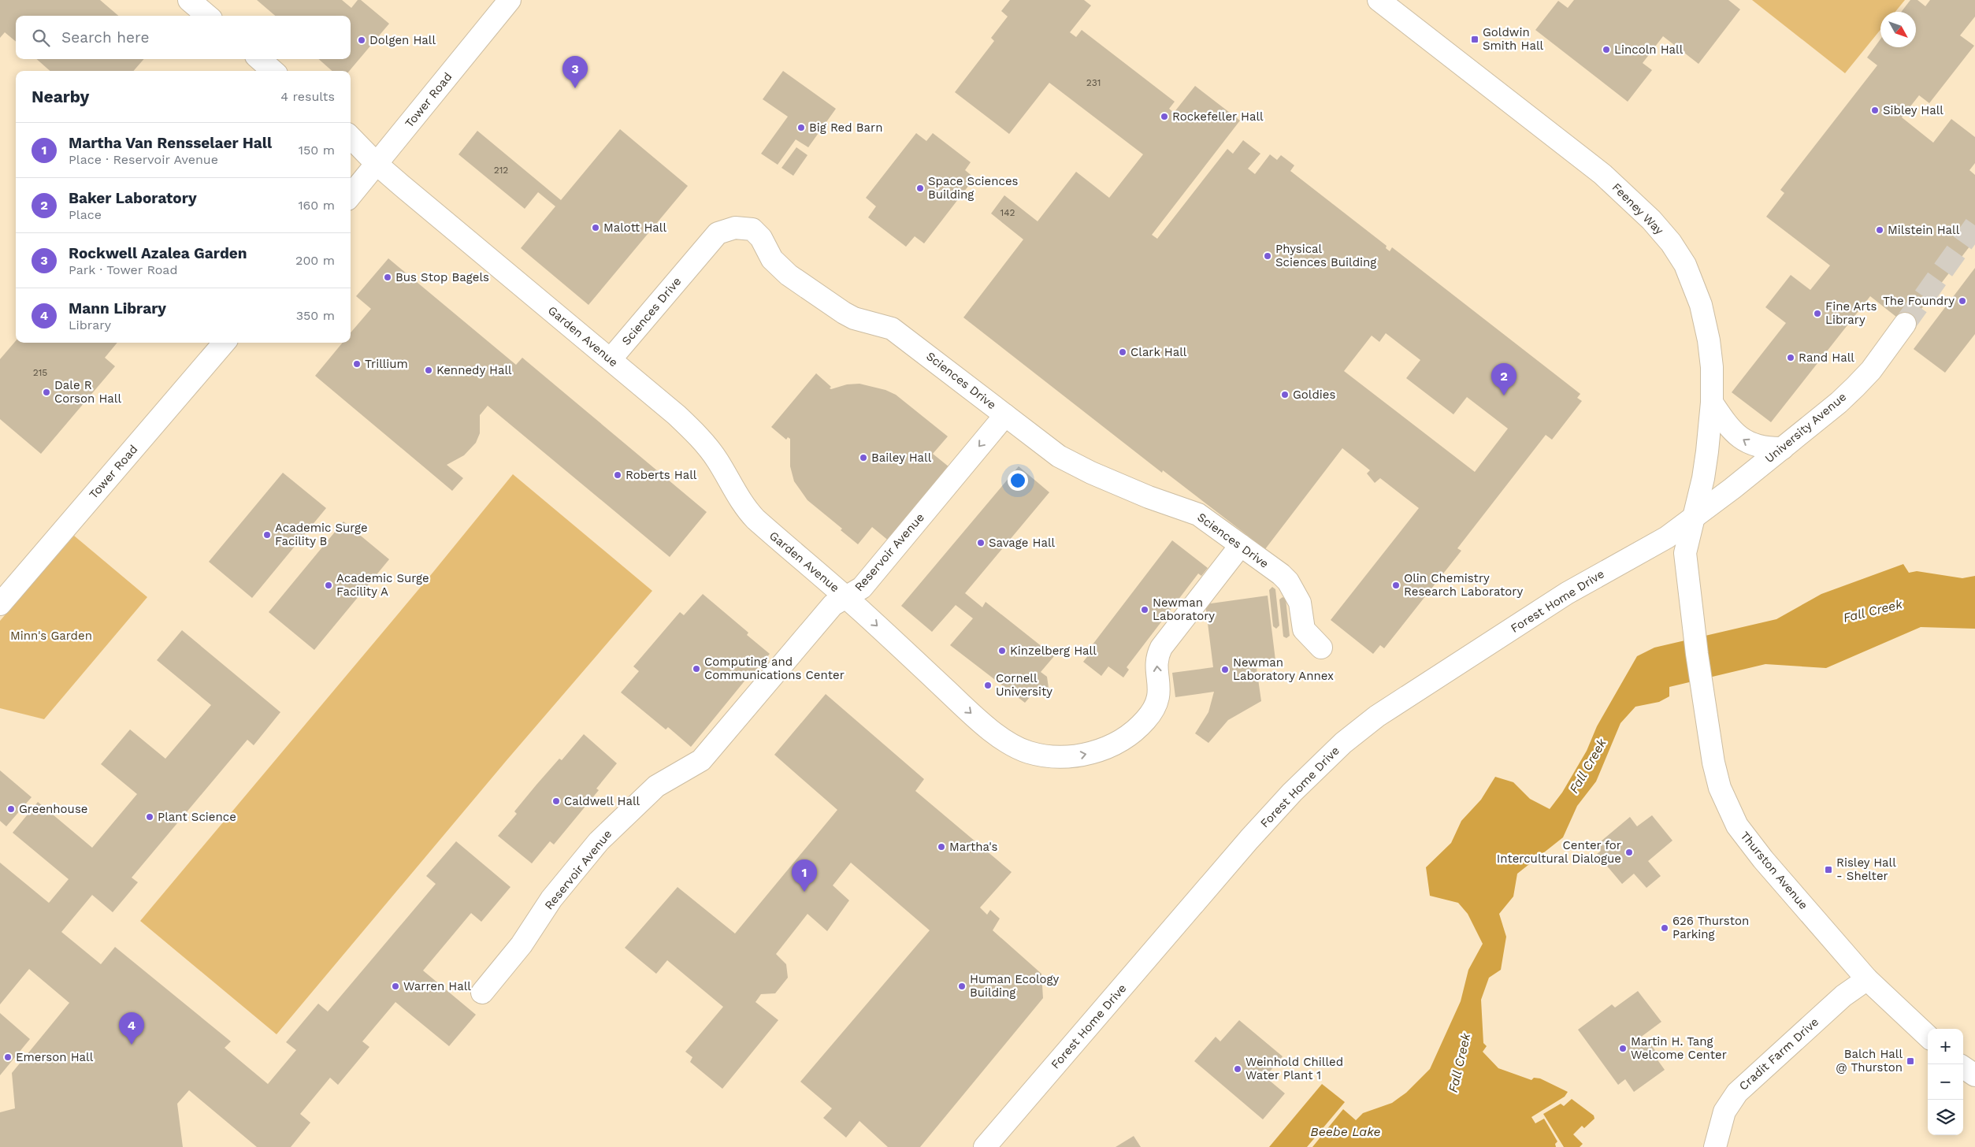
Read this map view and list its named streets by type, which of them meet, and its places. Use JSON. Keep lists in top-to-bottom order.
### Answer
{
  "streets": {
    "street": [
      "Tower Road",
      "Feeney Way",
      "Sciences Drive",
      "Garden Avenue",
      "University Avenue",
      "Reservoir Avenue",
      "Forest Home Drive",
      "Thurston Avenue",
      "Cradit Farm Drive"
    ]
  },
  "crossings": [
    ["Tower Road", "Garden Avenue"],
    ["Feeney Way", "University Avenue"],
    ["Feeney Way", "Forest Home Drive"],
    ["Feeney Way", "Thurston Avenue"],
    ["Sciences Drive", "Garden Avenue"],
    ["Sciences Drive", "Reservoir Avenue"],
    ["Garden Avenue", "Reservoir Avenue"],
    ["University Avenue", "Forest Home Drive"],
    ["University Avenue", "Thurston Avenue"],
    ["Forest Home Drive", "Thurston Avenue"],
    ["Thurston Avenue", "Cradit Farm Drive"]
  ],
  "water": ["Fall Creek", "Beebe Lake"],
  "parks": ["Minn's Garden"],
  "places": {
    "transit": ["Goldwin Smith Hall", "Risley Hall - Shelter", "Balch Hall @ Thurston"],
    "other": [
      "Dolgen Hall",
      "Lincoln Hall",
      "Sibley Hall",
      "Rockefeller Hall",
      "Big Red Barn",
      "Space Sciences Building",
      "Malott Hall",
      "Milstein Hall",
      "Physical Sciences Building",
      "Bus Stop Bagels",
      "The Foundry",
      "Fine Arts Library",
      "Clark Hall",
      "Rand Hall",
      "Trillium",
      "Kennedy Hall",
      "Dale R Corson Hall",
      "Goldies",
      "Bailey Hall",
      "Roberts Hall",
      "Academic Surge Facility B",
      "Savage Hall",
      "Academic Surge Facility A",
      "Olin Chemistry Research Laboratory",
      "Newman Laboratory",
      "Kinzelberg Hall",
      "Computing and Communications Center",
      "Newman Laboratory Annex",
      "Cornell University",
      "Caldwell Hall",
      "Greenhouse",
      "Plant Science",
      "Martha's",
      "Center for Intercultural Dialogue",
      "626 Thurston Parking",
      "Warren Hall",
      "Human Ecology Building",
      "Martin H. Tang Welcome Center",
      "Emerson Hall",
      "Weinhold Chilled Water Plant 1"
    ]
  },
  "house_numbers": [
    "231",
    "212",
    "142",
    "215"
  ],
  "north": "bottom right",
  "page": {
    "search": "Search here",
    "pins": [
      "3",
      "2",
      "1",
      "4"
    ],
    "heading": ["Nearby", "4 results"],
    "list": [
      {
        "mark": "1",
        "name": "Martha Van Rensselaer Hall",
        "note": "Place · Reservoir Avenue",
        "value": "150 m"
      },
      {
        "mark": "2",
        "name": "Baker Laboratory",
        "note": "Place",
        "value": "160 m"
      },
      {
        "mark": "3",
        "name": "Rockwell Azalea Garden",
        "note": "Park · Tower Road",
        "value": "200 m"
      },
      {
        "mark": "4",
        "name": "Mann Library",
        "note": "Library",
        "value": "350 m"
      }
    ],
    "map_buttons": ["+", "−"]
  }
}
